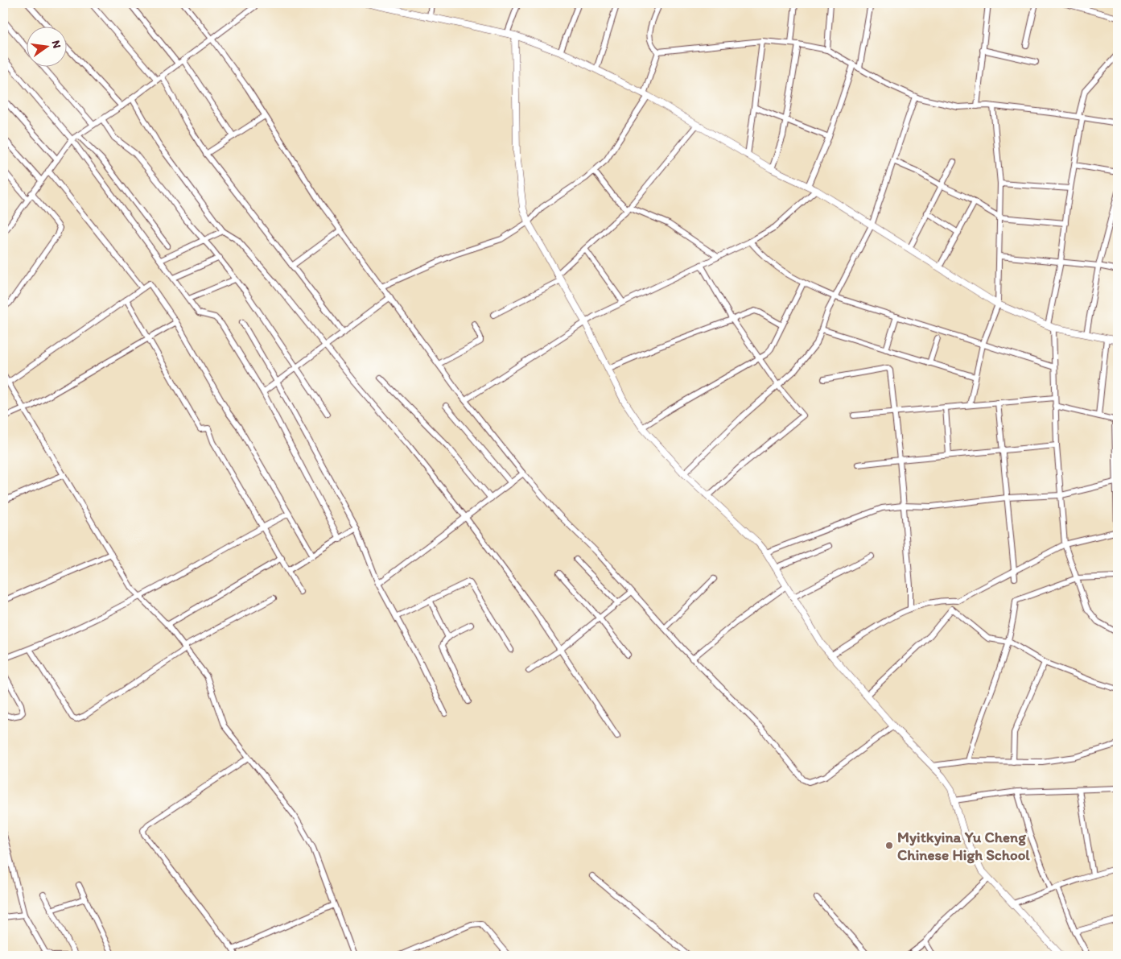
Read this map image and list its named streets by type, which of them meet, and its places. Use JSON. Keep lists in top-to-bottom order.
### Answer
{
  "places": ["Myitkyina Yu Cheng Chinese High School"],
  "north": "right"
}
